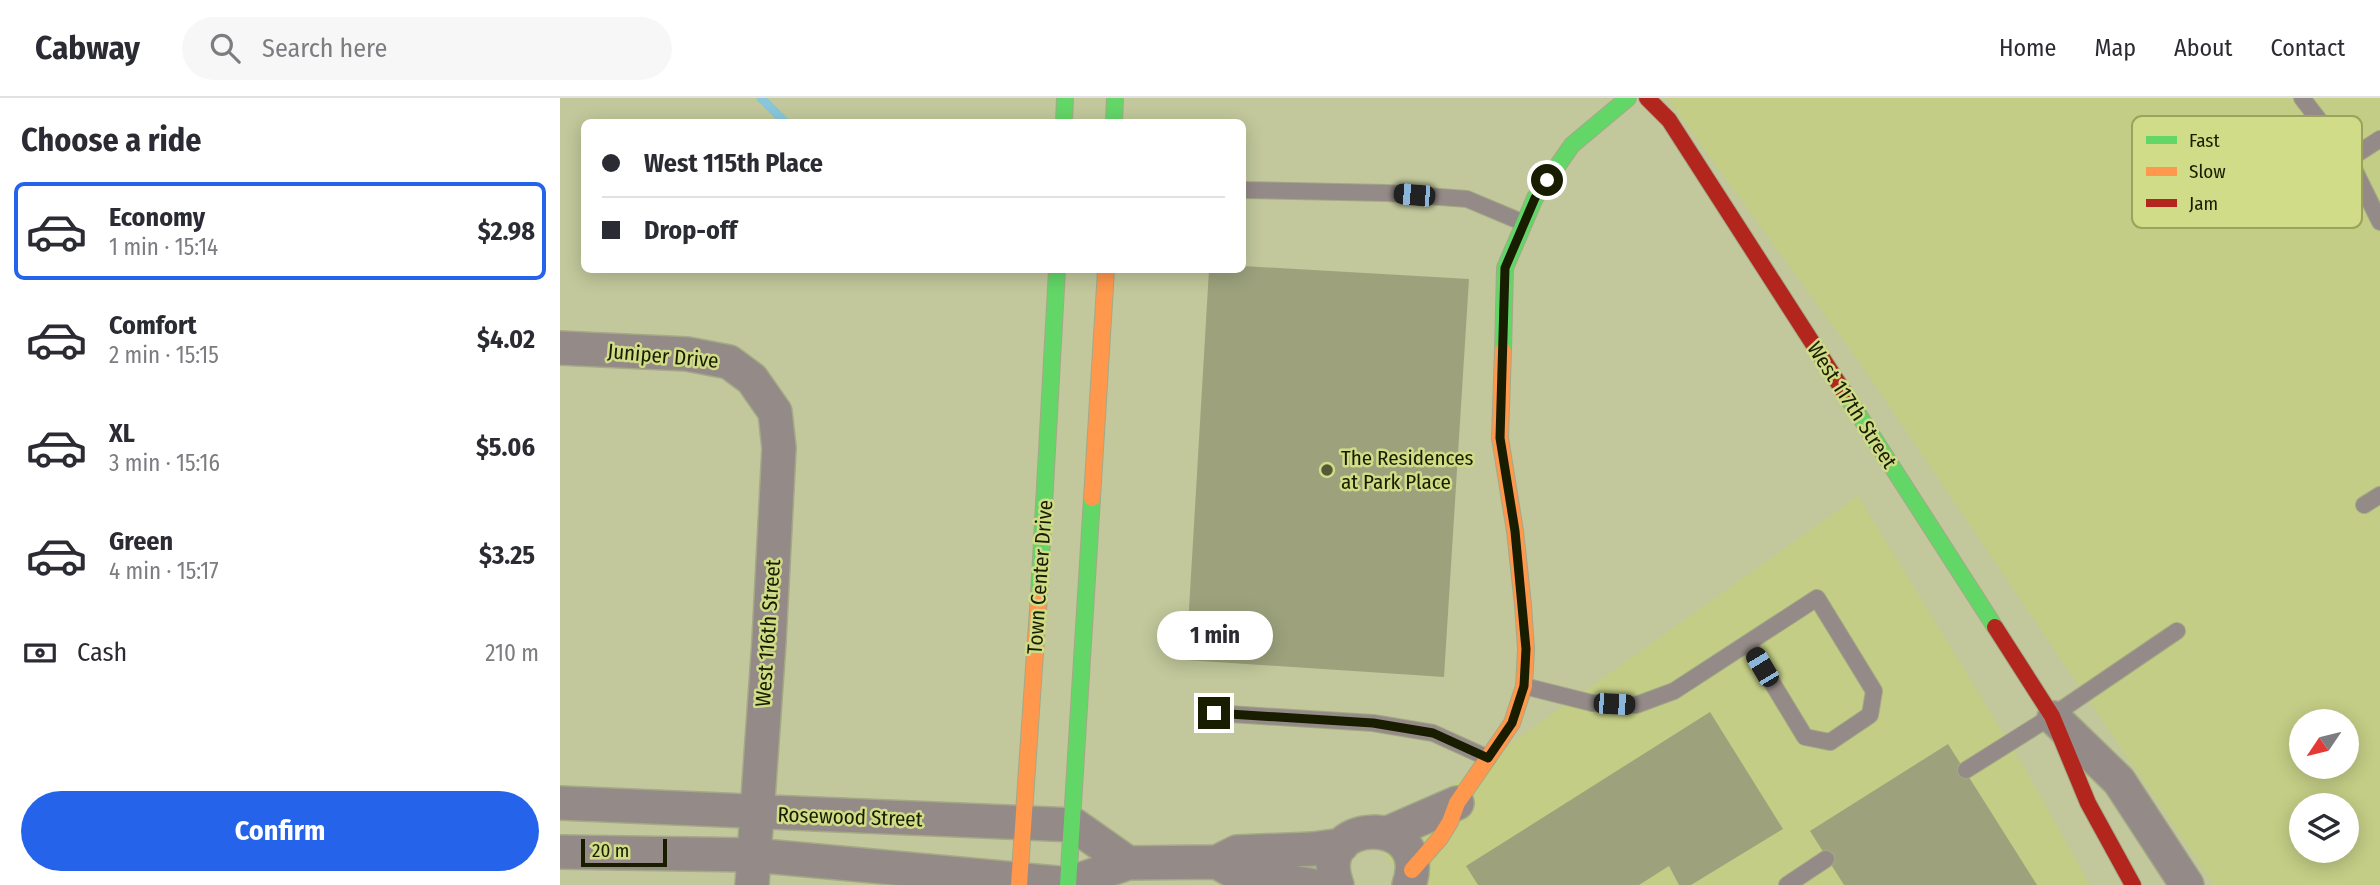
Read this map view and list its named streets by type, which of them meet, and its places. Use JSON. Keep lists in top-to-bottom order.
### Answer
{
  "streets": {
    "street": [
      "Juniper Drive",
      "West 117th Street",
      "Town Center Drive",
      "West 116th Street",
      "Rosewood Street"
    ]
  },
  "crossings": [
    ["Juniper Drive", "West 116th Street"],
    ["Town Center Drive", "Rosewood Street"],
    ["West 116th Street", "Rosewood Street"]
  ],
  "places": ["The Residences at Park Place"],
  "legend": ["Fast", "Slow", "Jam"],
  "scale_bar": "20 m",
  "north": "bottom left",
  "page": {
    "header": "Cabway",
    "search": "Search here",
    "nav": [
      "Home",
      "Map",
      "About",
      "Contact"
    ],
    "heading": "Choose a ride",
    "banner": ["West 115th Place", "Drop-off"],
    "list": [
      {
        "name": "Economy",
        "note": "1 min · 15:14",
        "value": "$2.98"
      },
      {
        "name": "Comfort",
        "note": "2 min · 15:15",
        "value": "$4.02"
      },
      {
        "name": "XL",
        "note": "3 min · 15:16",
        "value": "$5.06"
      },
      {
        "name": "Green",
        "note": "4 min · 15:17",
        "value": "$3.25"
      }
    ],
    "bubble": "1 min",
    "pay": ["Cash", "210 m"],
    "buttons": "Confirm",
    "scale": "20 m"
  }
}
